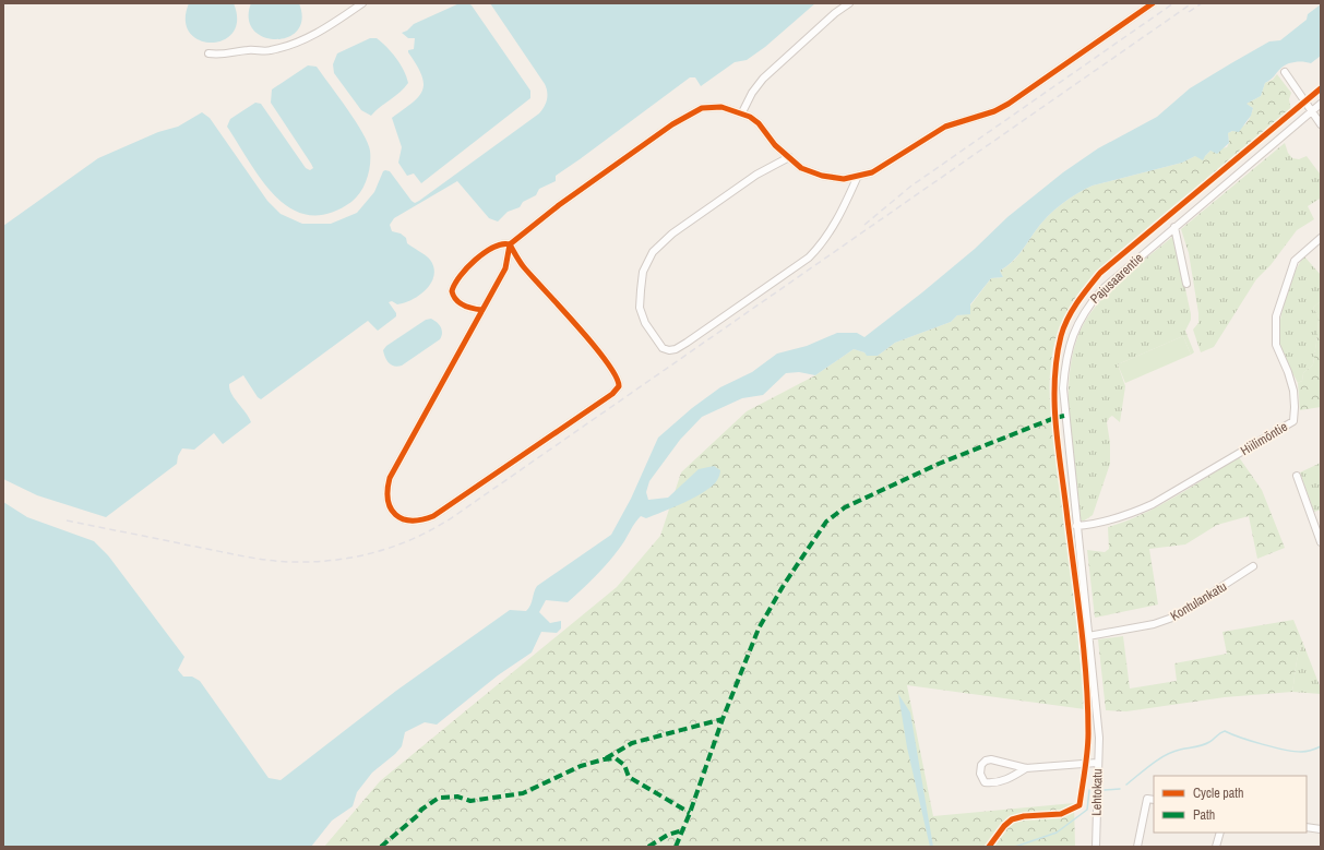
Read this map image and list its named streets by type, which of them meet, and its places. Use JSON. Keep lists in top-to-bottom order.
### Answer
{
  "streets": {
    "street": [
      "Pajusaarentie",
      "Hiilimöntie",
      "Kontulankatu",
      "Lehtokatu"
    ]
  },
  "crossings": [
    ["Pajusaarentie", "Hiilimöntie"],
    ["Pajusaarentie", "Kontulankatu"],
    ["Pajusaarentie", "Lehtokatu"]
  ],
  "legend": ["Cycle path", "Path"]
}
